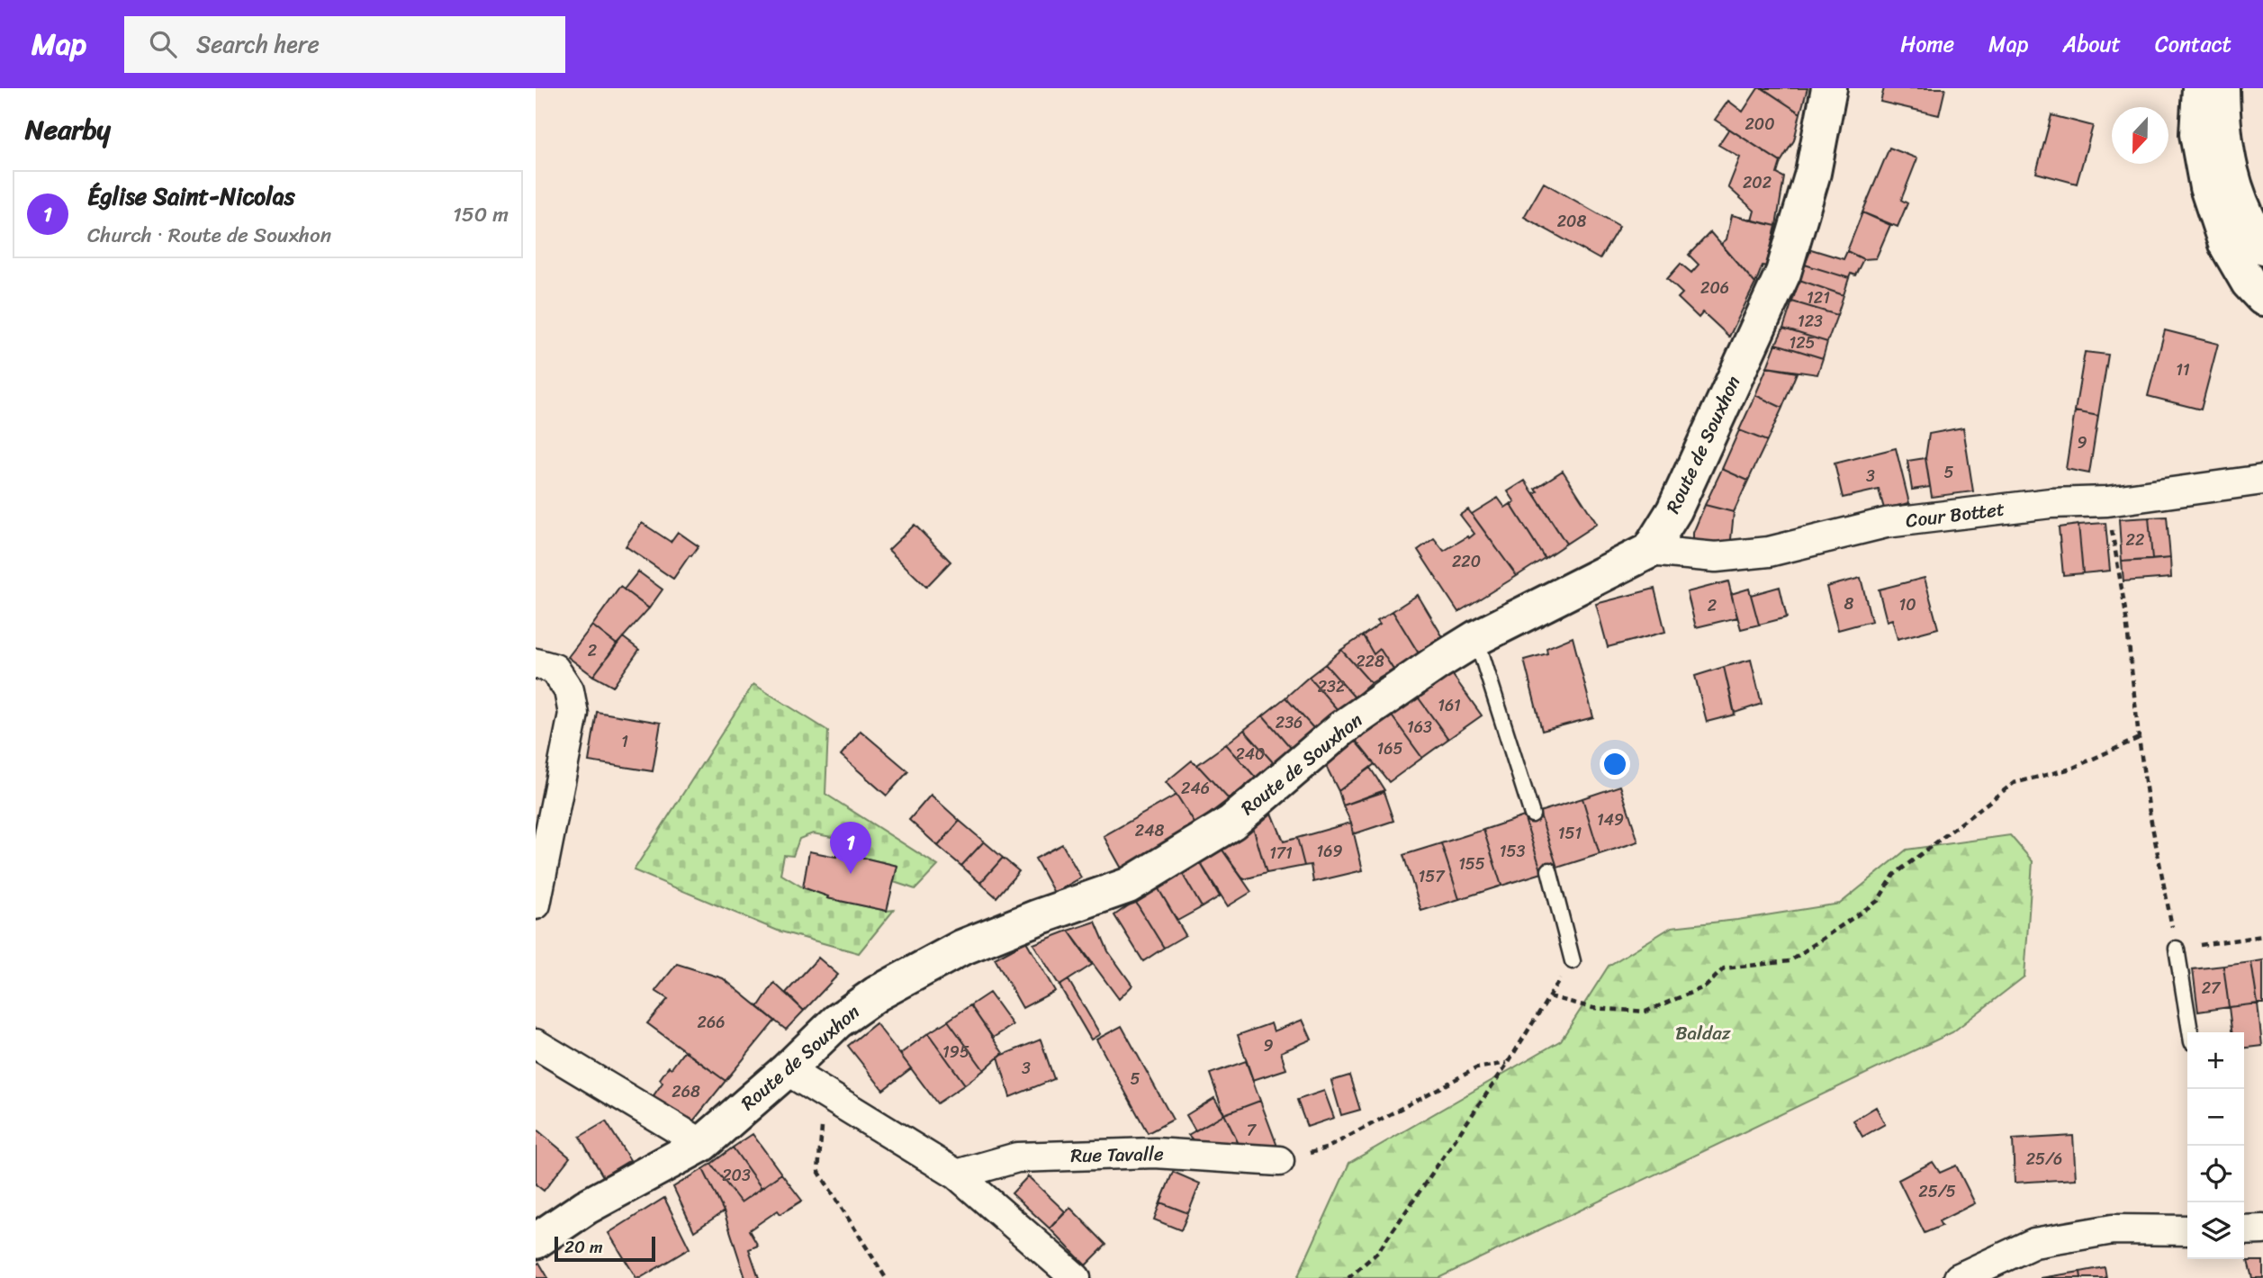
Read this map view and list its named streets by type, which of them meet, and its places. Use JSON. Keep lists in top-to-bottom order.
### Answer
{
  "streets": {
    "street": ["Route de Souxhon", "Cour Bottet", "Rue Tavalle"]
  },
  "crossings": [
    ["Route de Souxhon", "Cour Bottet"]
  ],
  "parks": ["Baldaz"],
  "house_numbers": [
    "200",
    "202",
    "208",
    "206",
    "121",
    "123",
    "125",
    "11",
    "9",
    "5",
    "3",
    "22",
    "220",
    "8",
    "10",
    "2",
    "2",
    "228",
    "232",
    "161",
    "236",
    "163",
    "1",
    "165",
    "240",
    "246",
    "149",
    "248",
    "151",
    "169",
    "153",
    "171",
    "155",
    "157",
    "27",
    "266",
    "9",
    "195",
    "3",
    "5",
    "268",
    "7",
    "25/6",
    "203",
    "25/5"
  ],
  "scale_bar": "20 m",
  "north": "bottom",
  "page": {
    "header": "Map",
    "search": "Search here",
    "nav": [
      "Home",
      "Map",
      "About",
      "Contact"
    ],
    "heading": "Nearby",
    "list": [
      {
        "mark": "1",
        "name": "Église Saint-Nicolas",
        "note": "Church · Route de Souxhon",
        "value": "150 m"
      }
    ],
    "pins": "1",
    "map_buttons": ["+", "−"],
    "scale": "20 m"
  }
}
